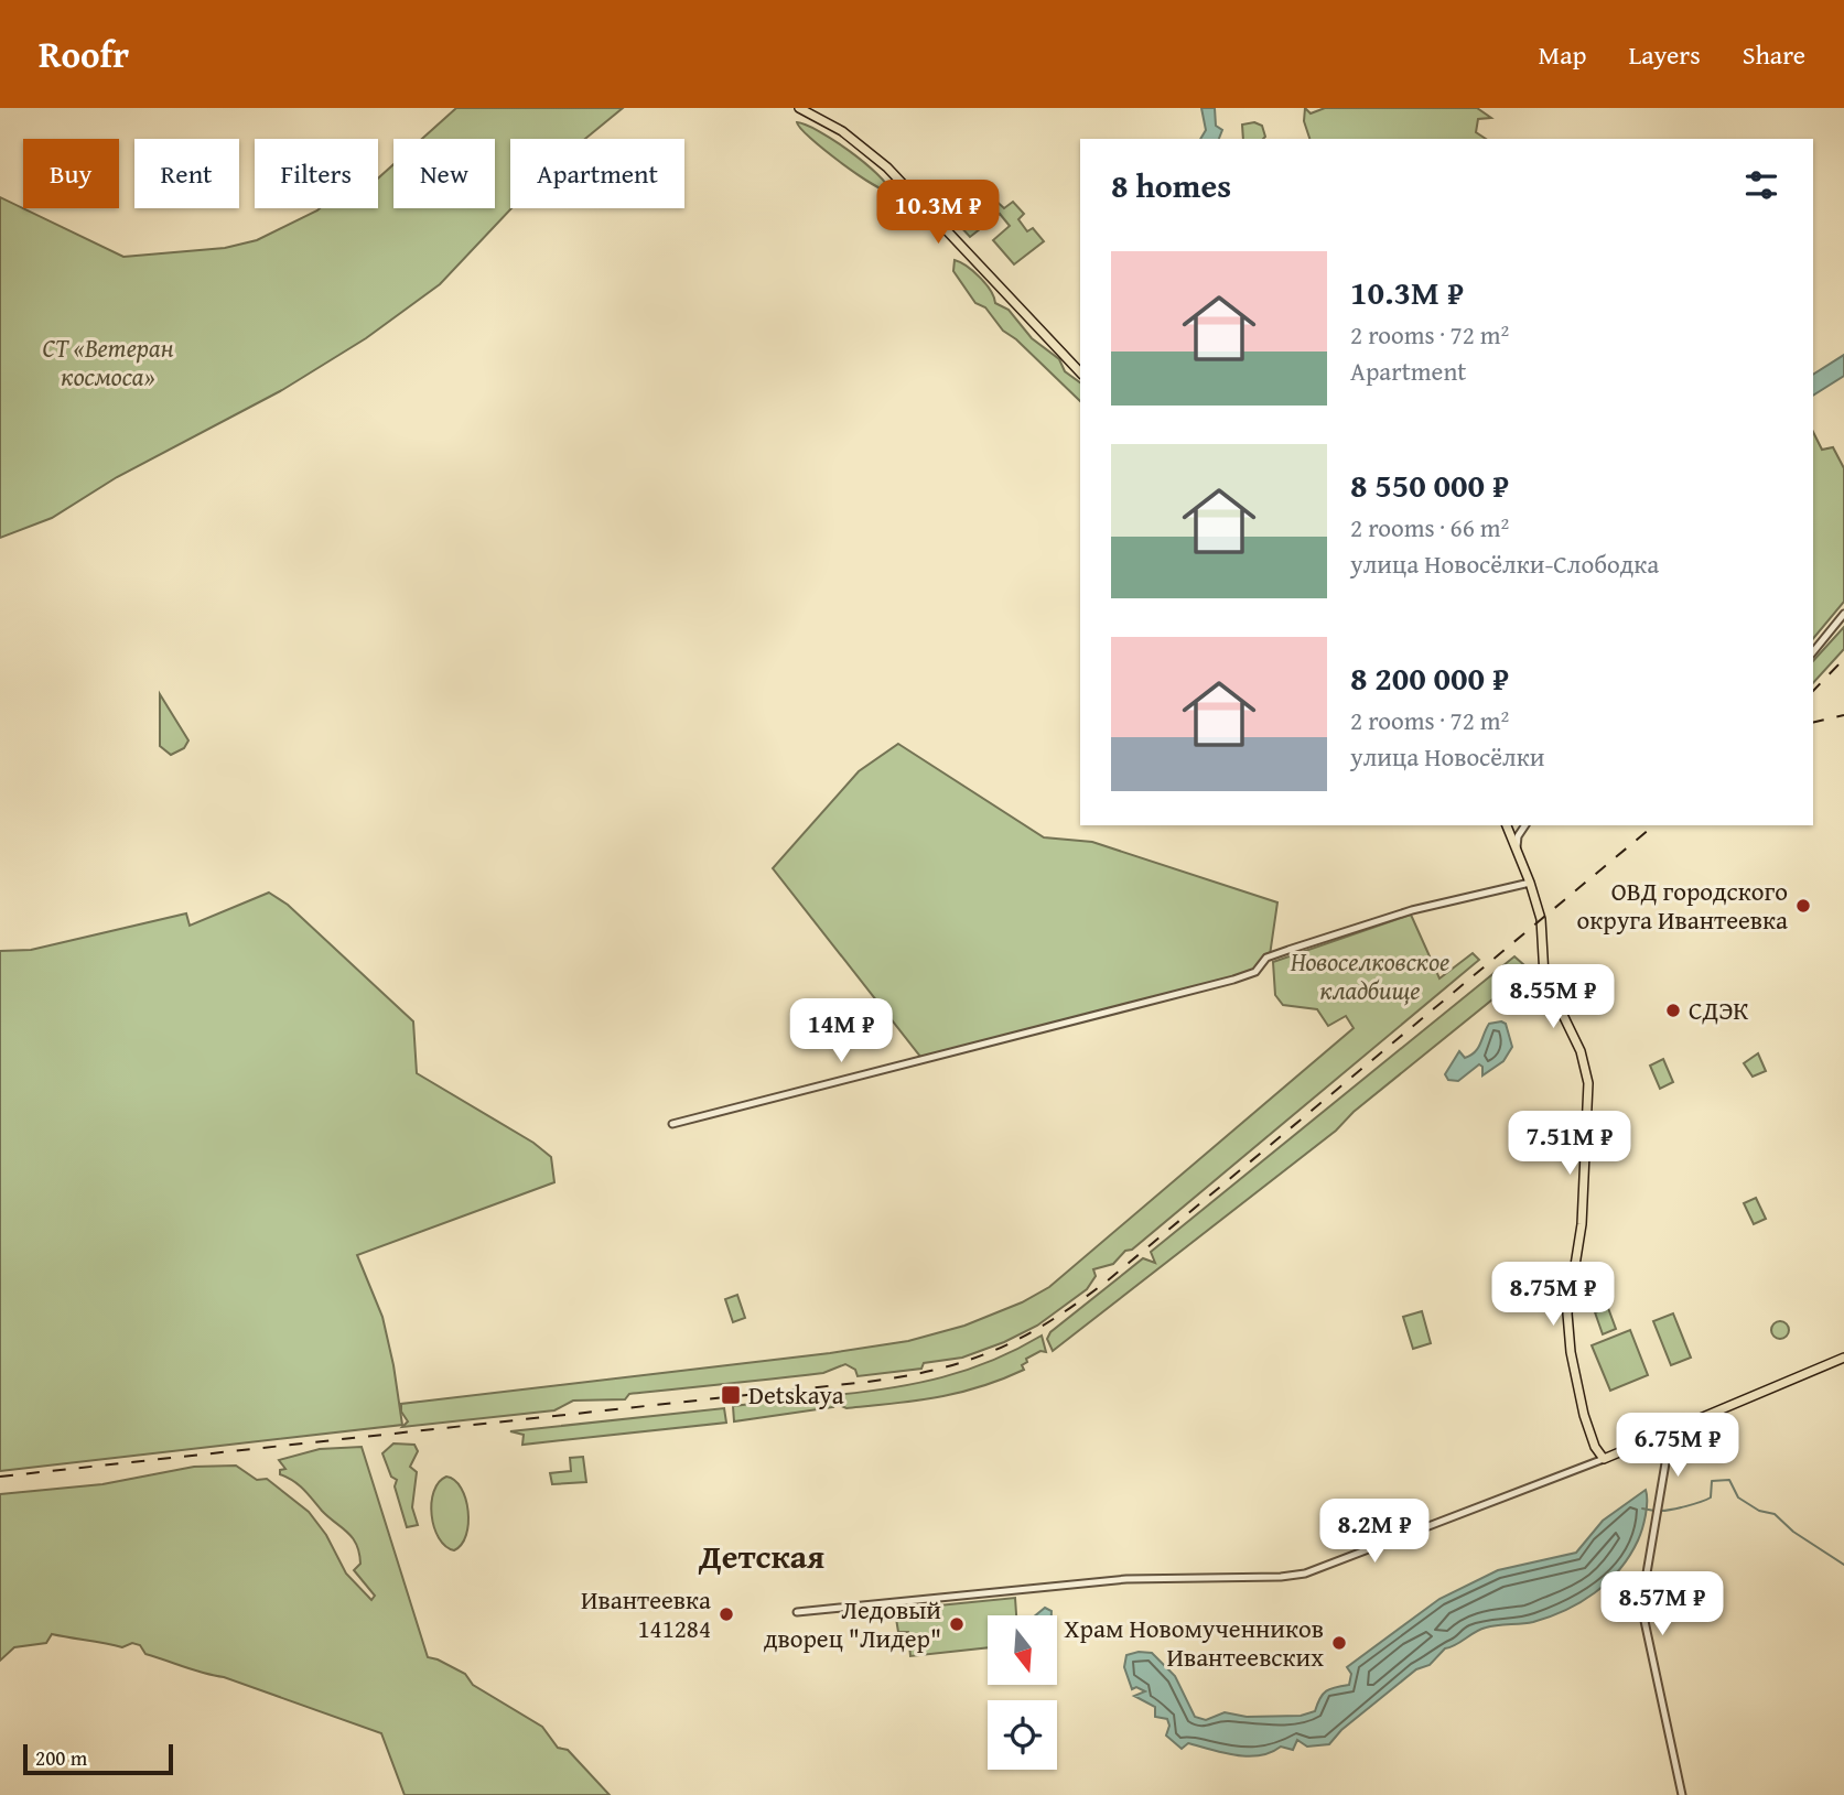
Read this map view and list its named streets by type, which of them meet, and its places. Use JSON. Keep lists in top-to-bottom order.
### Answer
{
  "districts": ["Детская"],
  "parks": ["СТ «Ветеран космоса»", "Новоселковское кладбище"],
  "places": {
    "other": [
      "ОВД городского округа Ивантеевка",
      "СДЭК",
      "Ивантеевка 141284",
      "Ледовый дворец \"Лидер\"",
      "Храм Новомученников Ивантеевских"
    ],
    "transit": ["Detskaya"]
  },
  "scale_bar": "200 m",
  "north": "bottom",
  "page": {
    "header": "Roofr",
    "nav": ["Map", "Layers", "Share"],
    "chip": [
      "Buy",
      "Rent",
      "Filters",
      "New",
      "Apartment"
    ],
    "heading": "8 homes",
    "price": [
      "10.3M ₽",
      "8.55M ₽",
      "14M ₽",
      "7.51M ₽",
      "8.75M ₽",
      "6.75M ₽",
      "8.2M ₽",
      "8.57M ₽"
    ],
    "list": [
      {
        "name": "10.3M ₽",
        "note": "2 rooms · 72 m² · Apartment"
      },
      {
        "name": "8 550 000 ₽",
        "note": "2 rooms · 66 m² · улица Новосёлки-Слободка"
      },
      {
        "name": "8 200 000 ₽",
        "note": "2 rooms · 72 m² · улица Новосёлки"
      }
    ],
    "scale": "200 m"
  }
}
